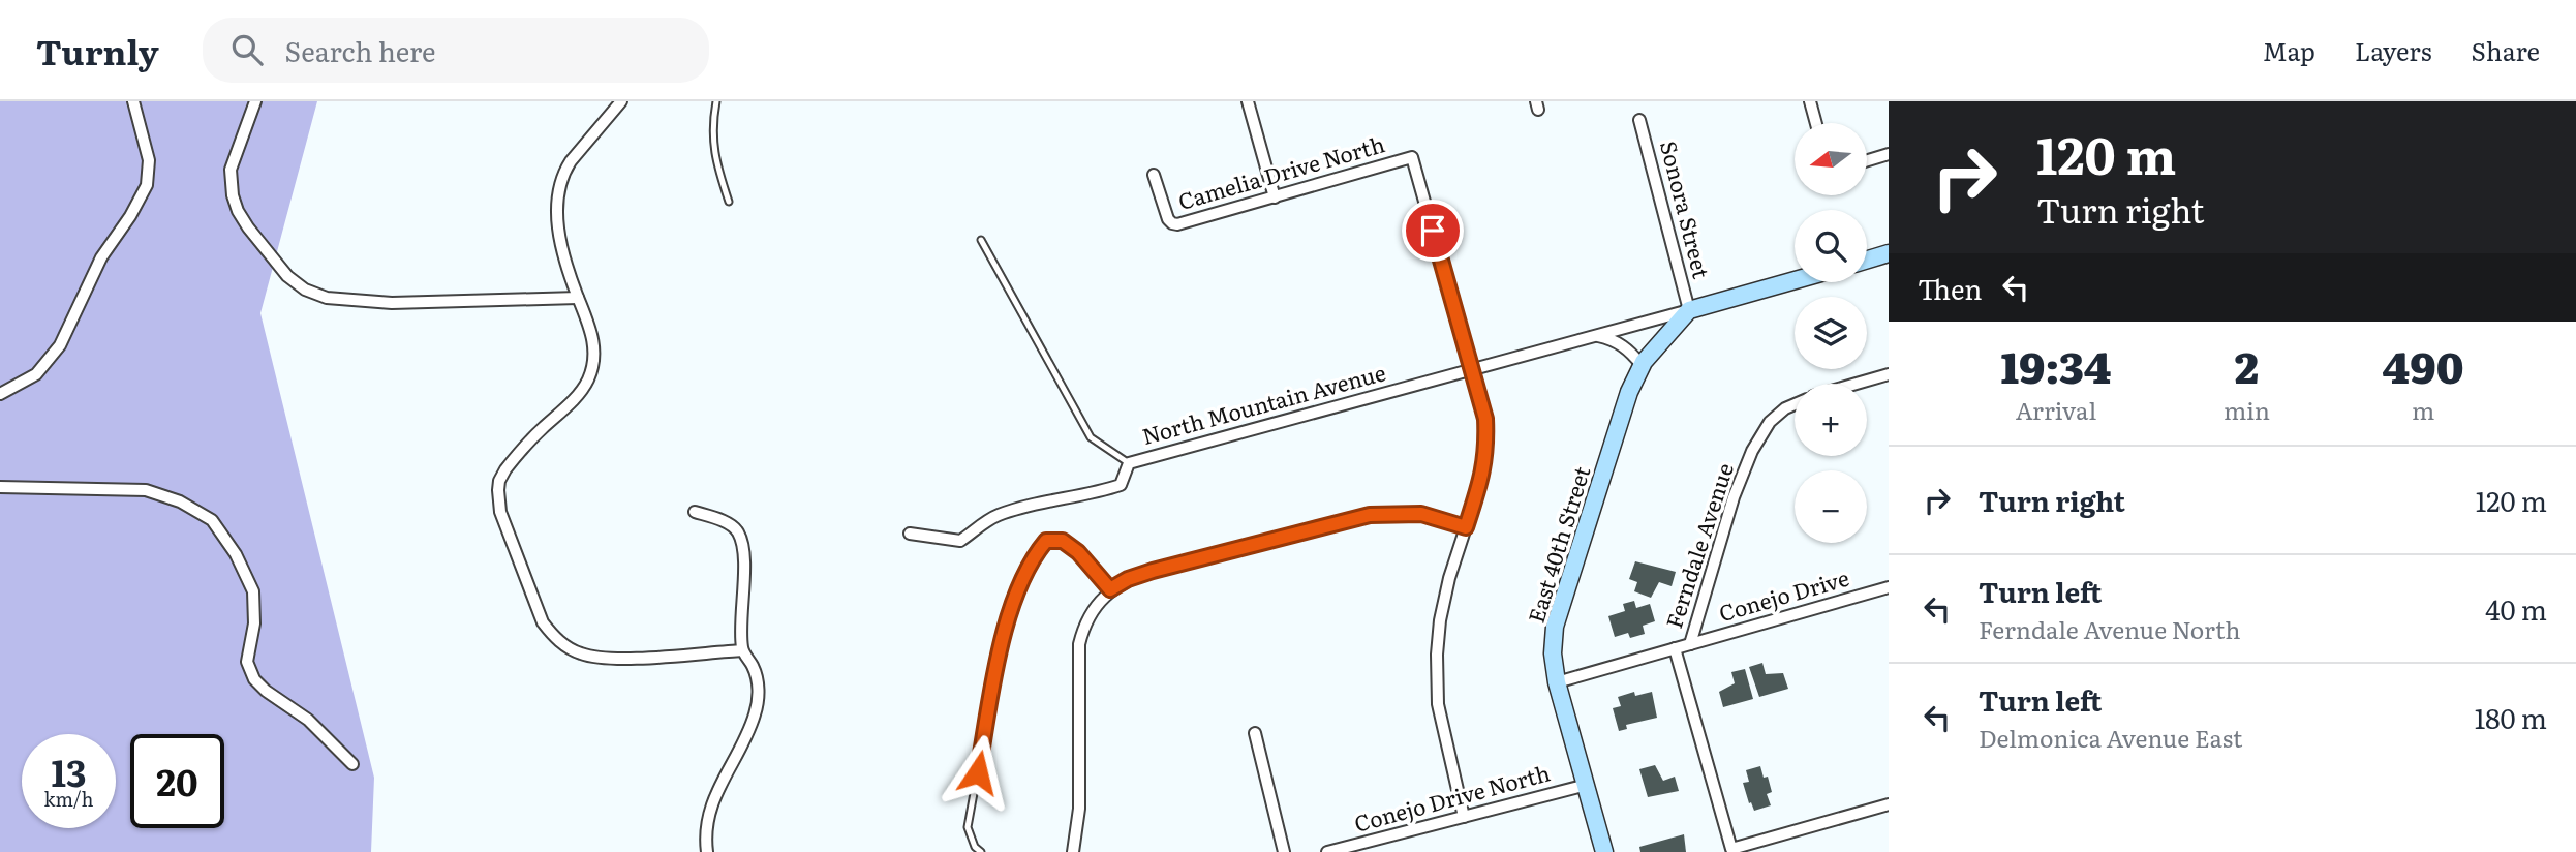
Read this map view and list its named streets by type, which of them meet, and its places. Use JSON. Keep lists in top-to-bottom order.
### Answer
{
  "streets": {
    "main road": ["East 40th Street"],
    "street": [
      "Camelia Drive North",
      "Sonora Street",
      "North Mountain Avenue",
      "Ferndale Avenue",
      "Conejo Drive",
      "Conejo Drive North"
    ]
  },
  "crossings": [
    ["Camelia Drive North", "North Mountain Avenue"],
    ["Sonora Street", "North Mountain Avenue"],
    ["Sonora Street", "East 40th Street"],
    ["North Mountain Avenue", "East 40th Street"],
    ["East 40th Street", "Conejo Drive North"],
    ["Ferndale Avenue", "Conejo Drive"]
  ],
  "north": "left",
  "page": {
    "header": "Turnly",
    "search": "Search here",
    "nav": ["Map", "Layers", "Share"],
    "turn": ["120 m", "Turn right"],
    "map_buttons": ["+", "−"],
    "then": "Then",
    "eta": [
      "19:34",
      "Arrival",
      "2",
      "min",
      "490",
      "m"
    ],
    "list": [
      {
        "name": "Turn right",
        "value": "120 m"
      },
      {
        "name": "Turn left",
        "note": "Ferndale Avenue North",
        "value": "40 m"
      },
      {
        "name": "Turn left",
        "note": "Delmonica Avenue East",
        "value": "180 m"
      }
    ],
    "speed": "13 km/h",
    "limit": "20"
  }
}
